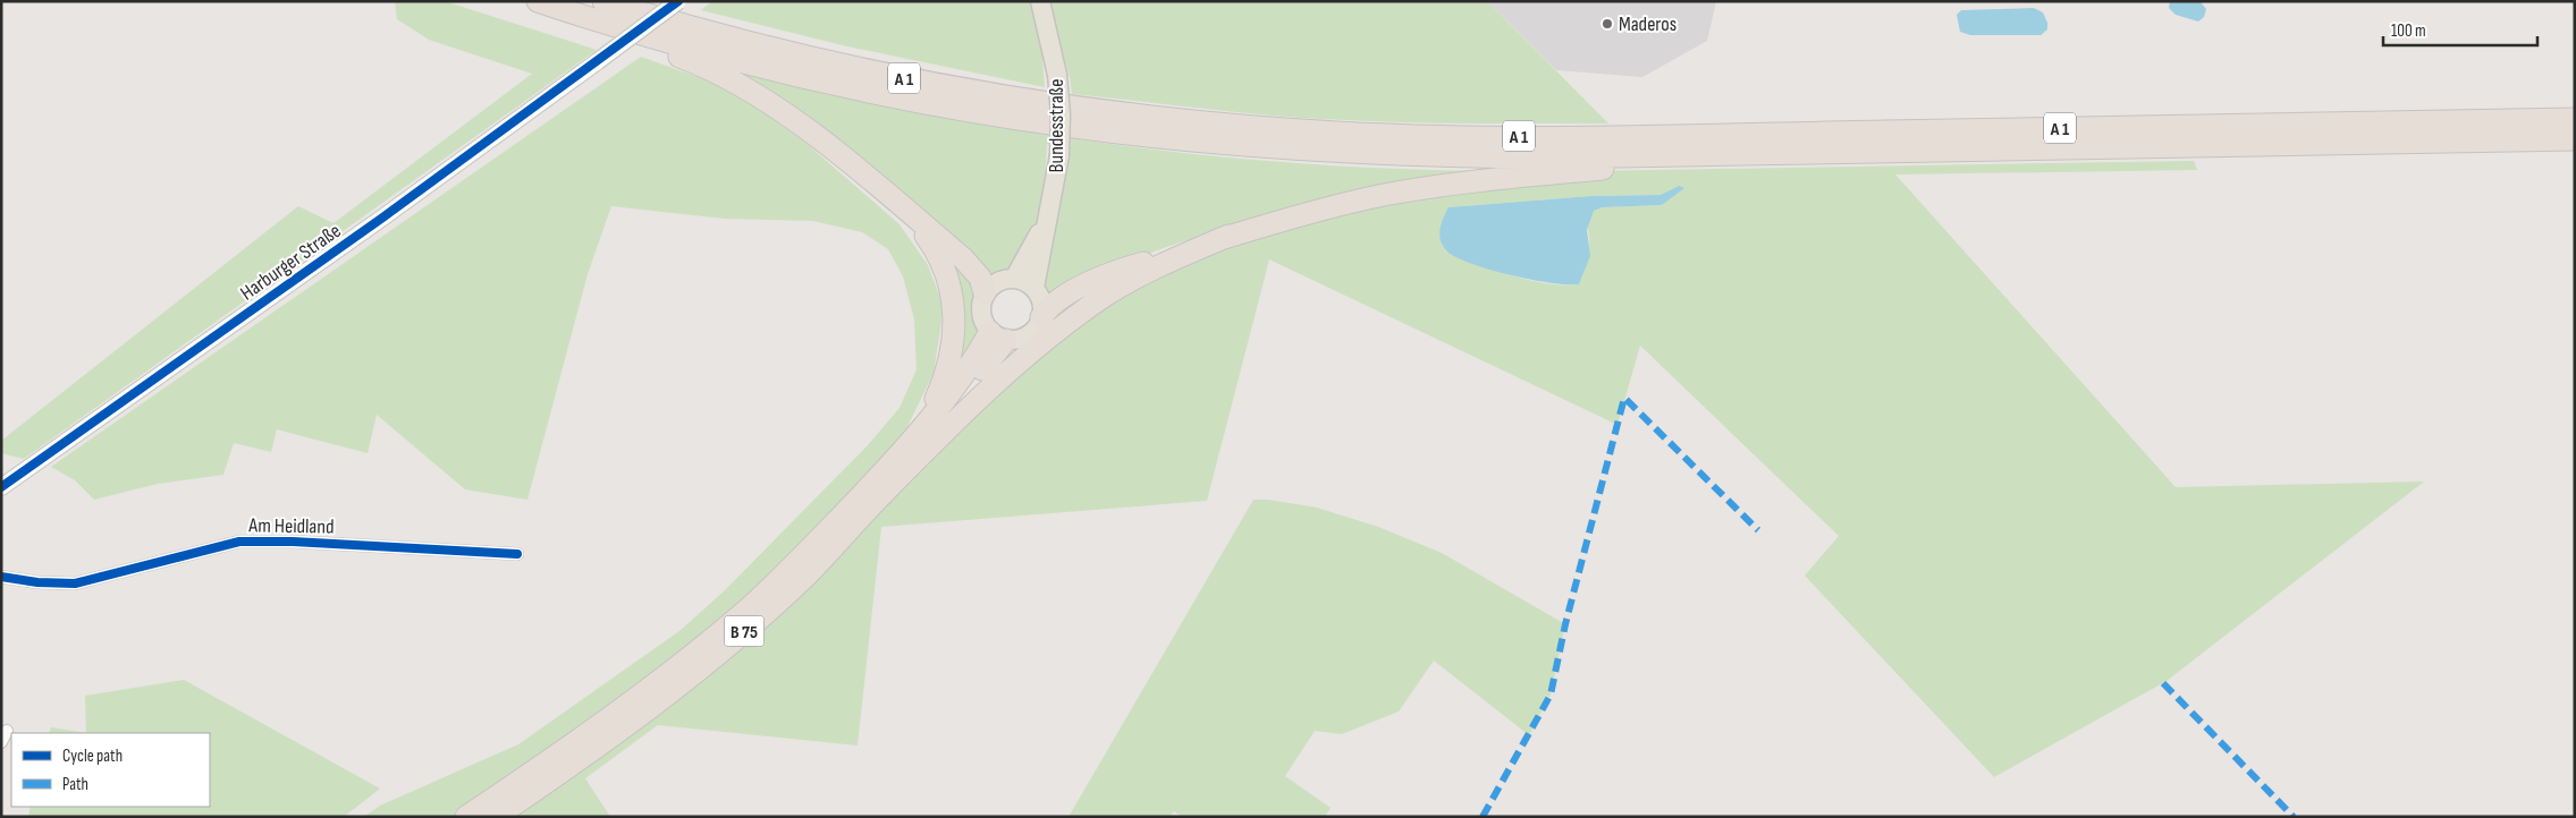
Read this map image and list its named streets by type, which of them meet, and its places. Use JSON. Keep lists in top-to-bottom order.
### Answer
{
  "streets": {
    "highway": ["A 1", "B 75"],
    "main road": ["Bundesstraße"],
    "street": ["Harburger Straße", "Am Heidland"]
  },
  "crossings": [
    ["Bundesstraße", "B 75"]
  ],
  "places": ["Maderos"],
  "legend": ["Cycle path", "Path"],
  "scale_bar": "100 m"
}
